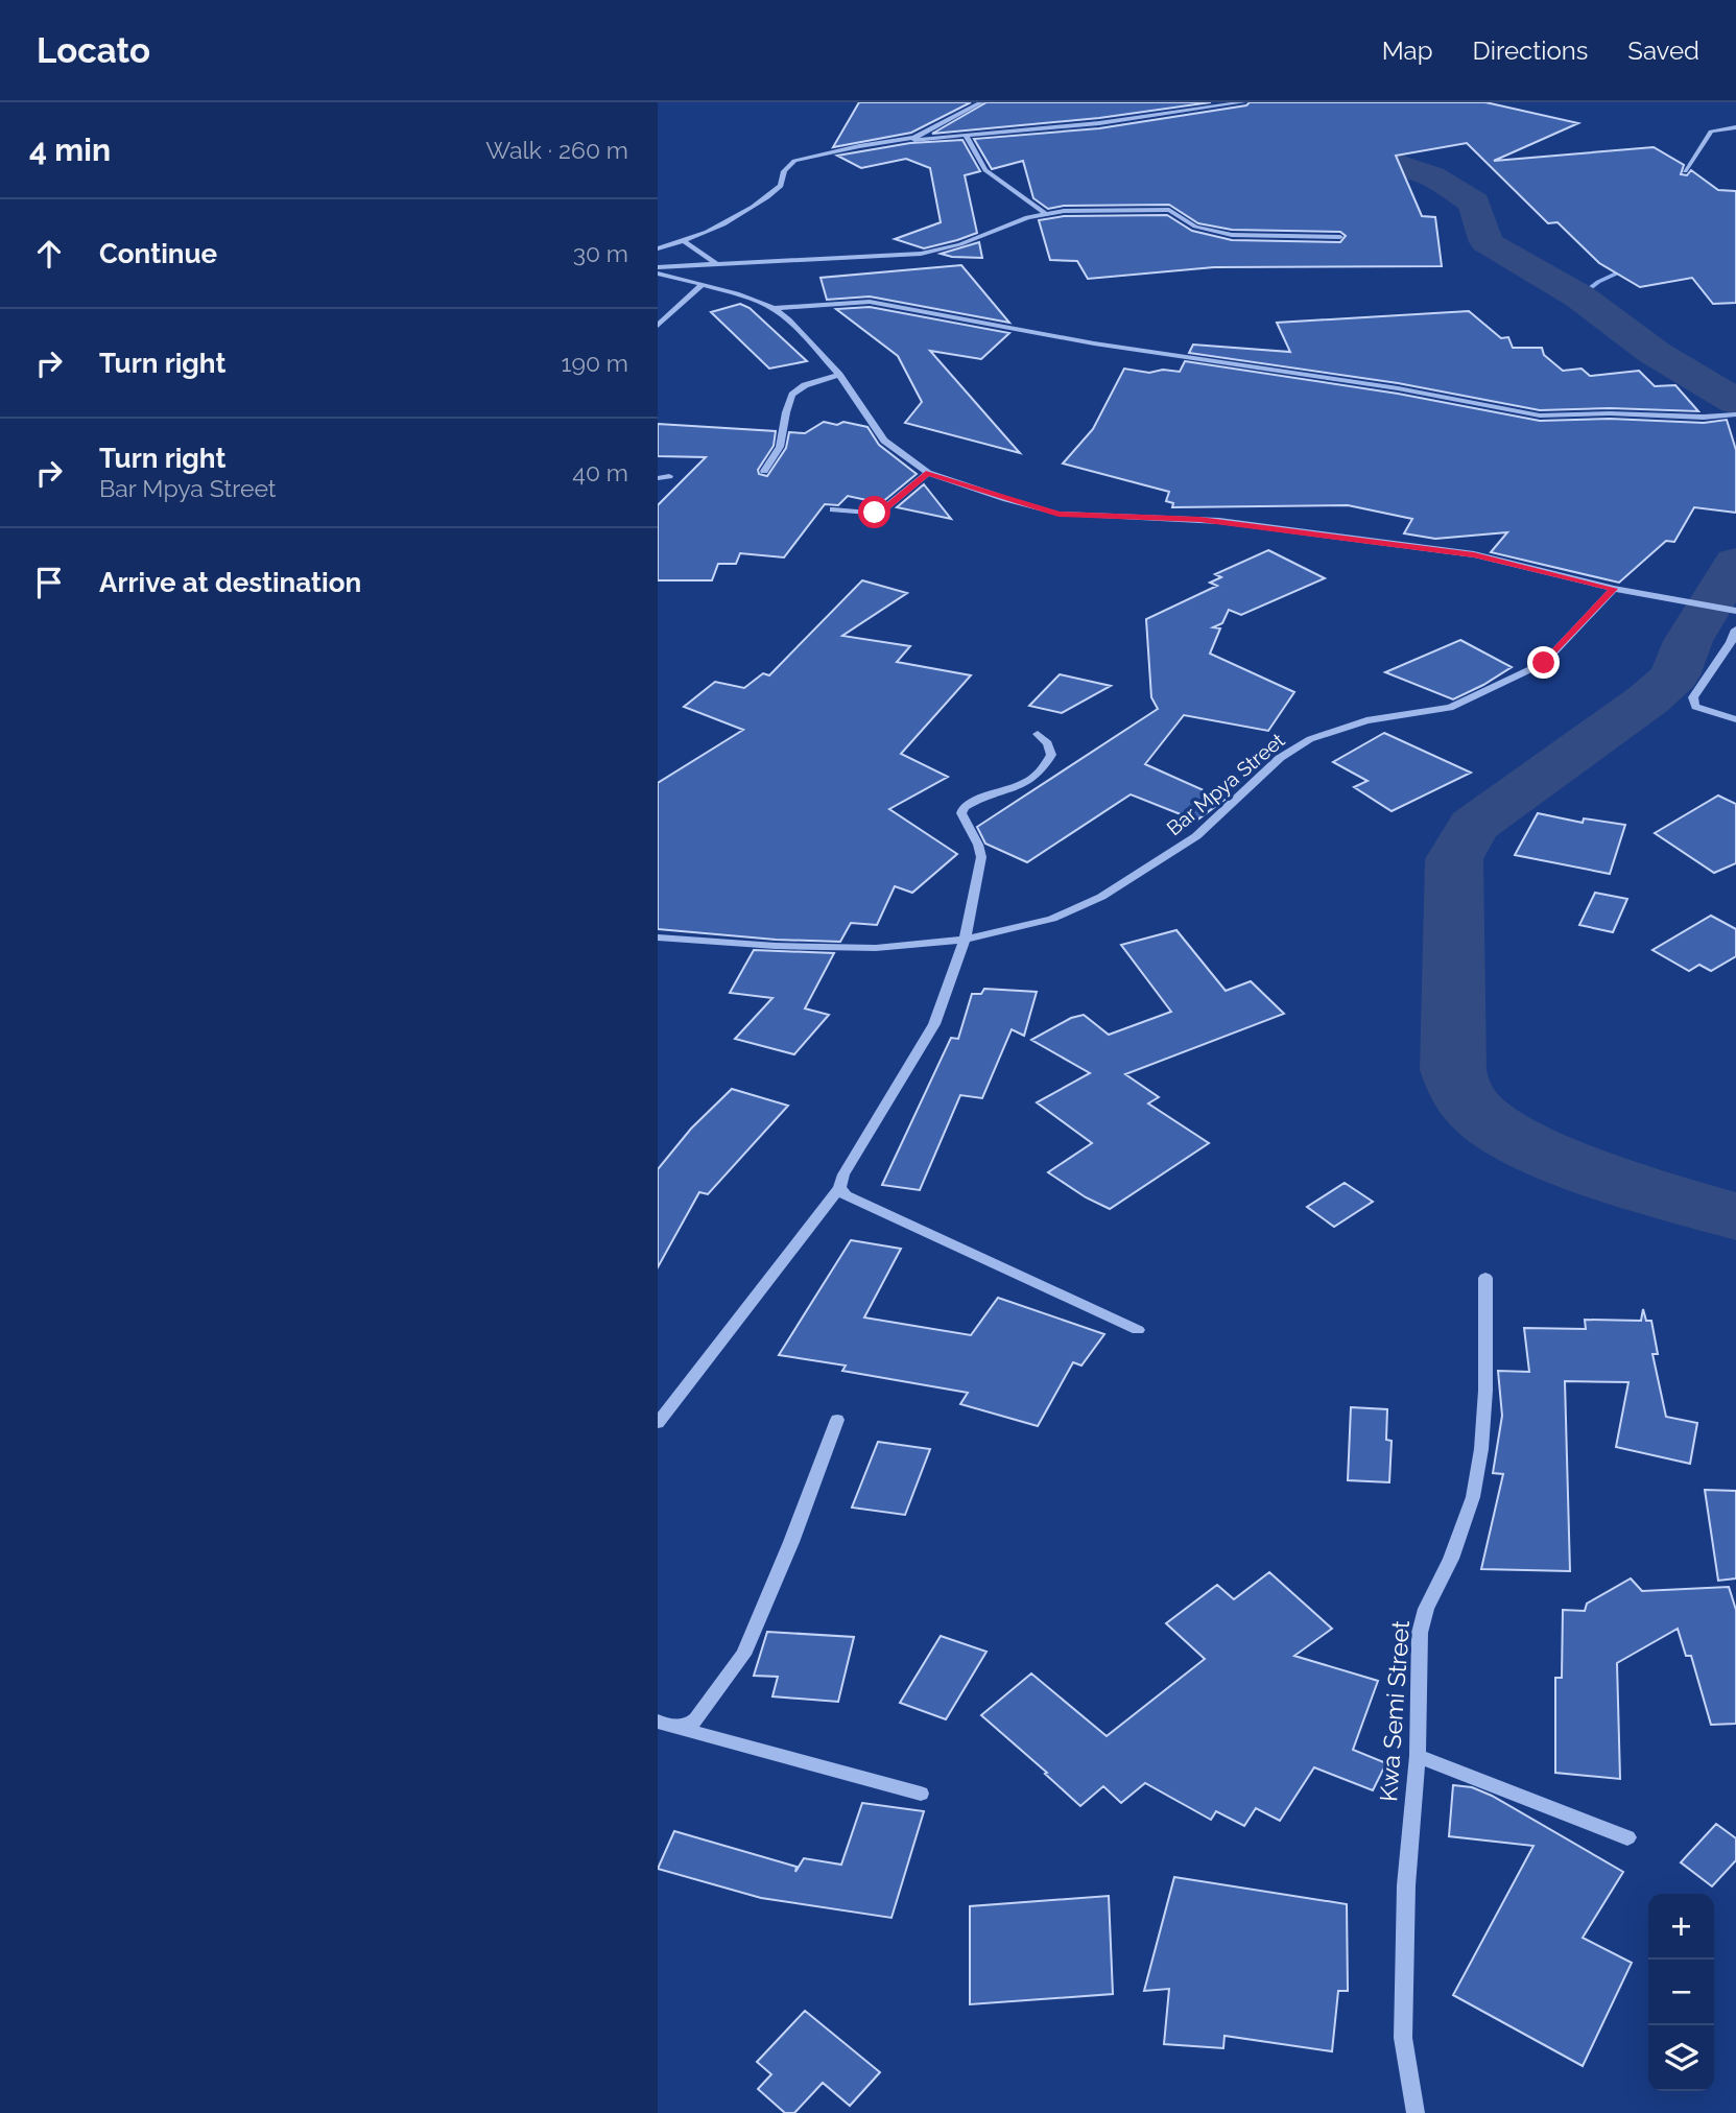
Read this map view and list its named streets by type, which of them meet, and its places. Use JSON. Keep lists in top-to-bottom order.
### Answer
{
  "streets": {
    "street": ["Bar Mpya Street", "Kwa Semi Street"]
  },
  "page": {
    "header": "Locato",
    "nav": ["Map", "Directions", "Saved"],
    "heading": ["4 min", "Walk · 260 m"],
    "list": [
      ["Continue", "30 m"],
      ["Turn right", "190 m"],
      ["Turn right", "Bar Mpya Street", "40 m"],
      "Arrive at destination"
    ],
    "map_buttons": ["+", "−"]
  }
}
